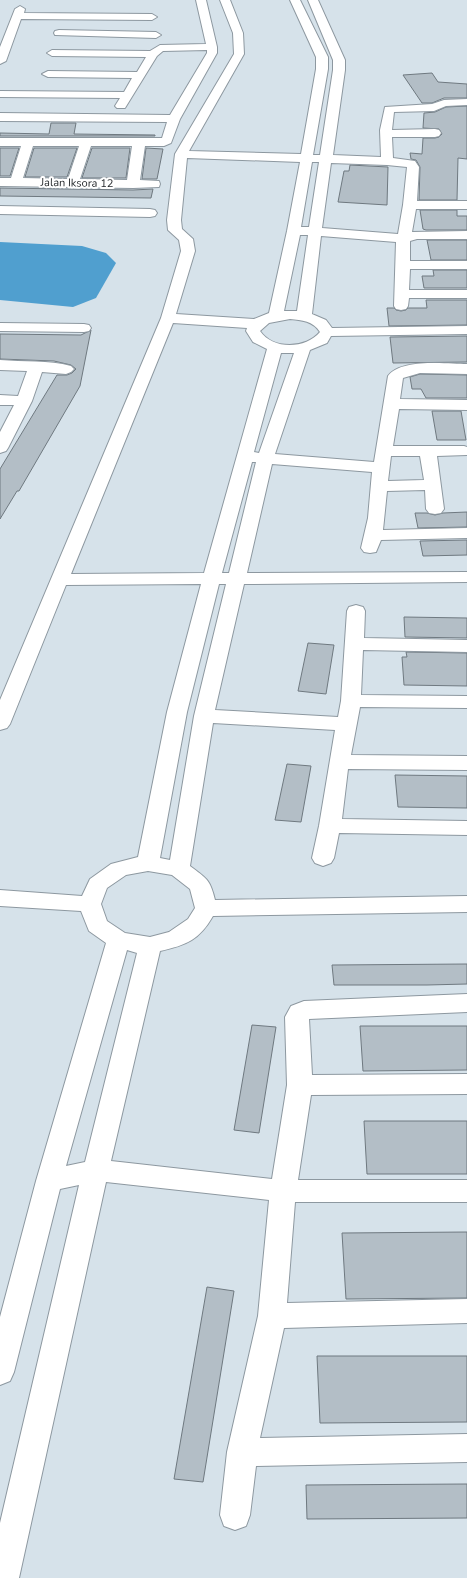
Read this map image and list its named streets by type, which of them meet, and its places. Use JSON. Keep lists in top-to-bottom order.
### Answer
{
  "streets": {
    "street": ["Jalan Iksora 12"]
  }
}
